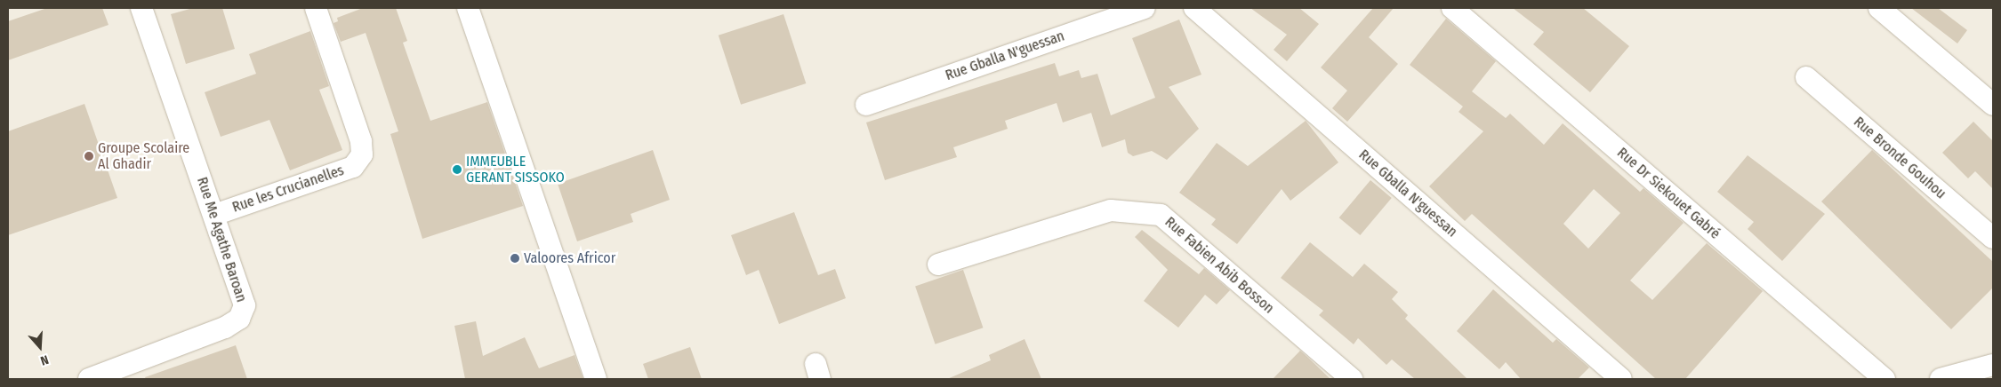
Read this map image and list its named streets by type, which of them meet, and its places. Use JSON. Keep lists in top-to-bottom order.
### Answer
{
  "streets": {
    "street": [
      "Rue Gballa N'guessan",
      "Rue Bronde Gouhou",
      "Rue les Crucianelles",
      "Rue Dr Siekouet Gabré",
      "Rue Me Agathe Baroan",
      "Rue Fabien Abib Bosson"
    ]
  },
  "crossings": [
    ["Rue les Crucianelles", "Rue Me Agathe Baroan"]
  ],
  "places": ["Groupe Scolaire Al Ghadir", "IMMEUBLE GERANT SISSOKO", "Valoores Africor"],
  "north": "bottom"
}
